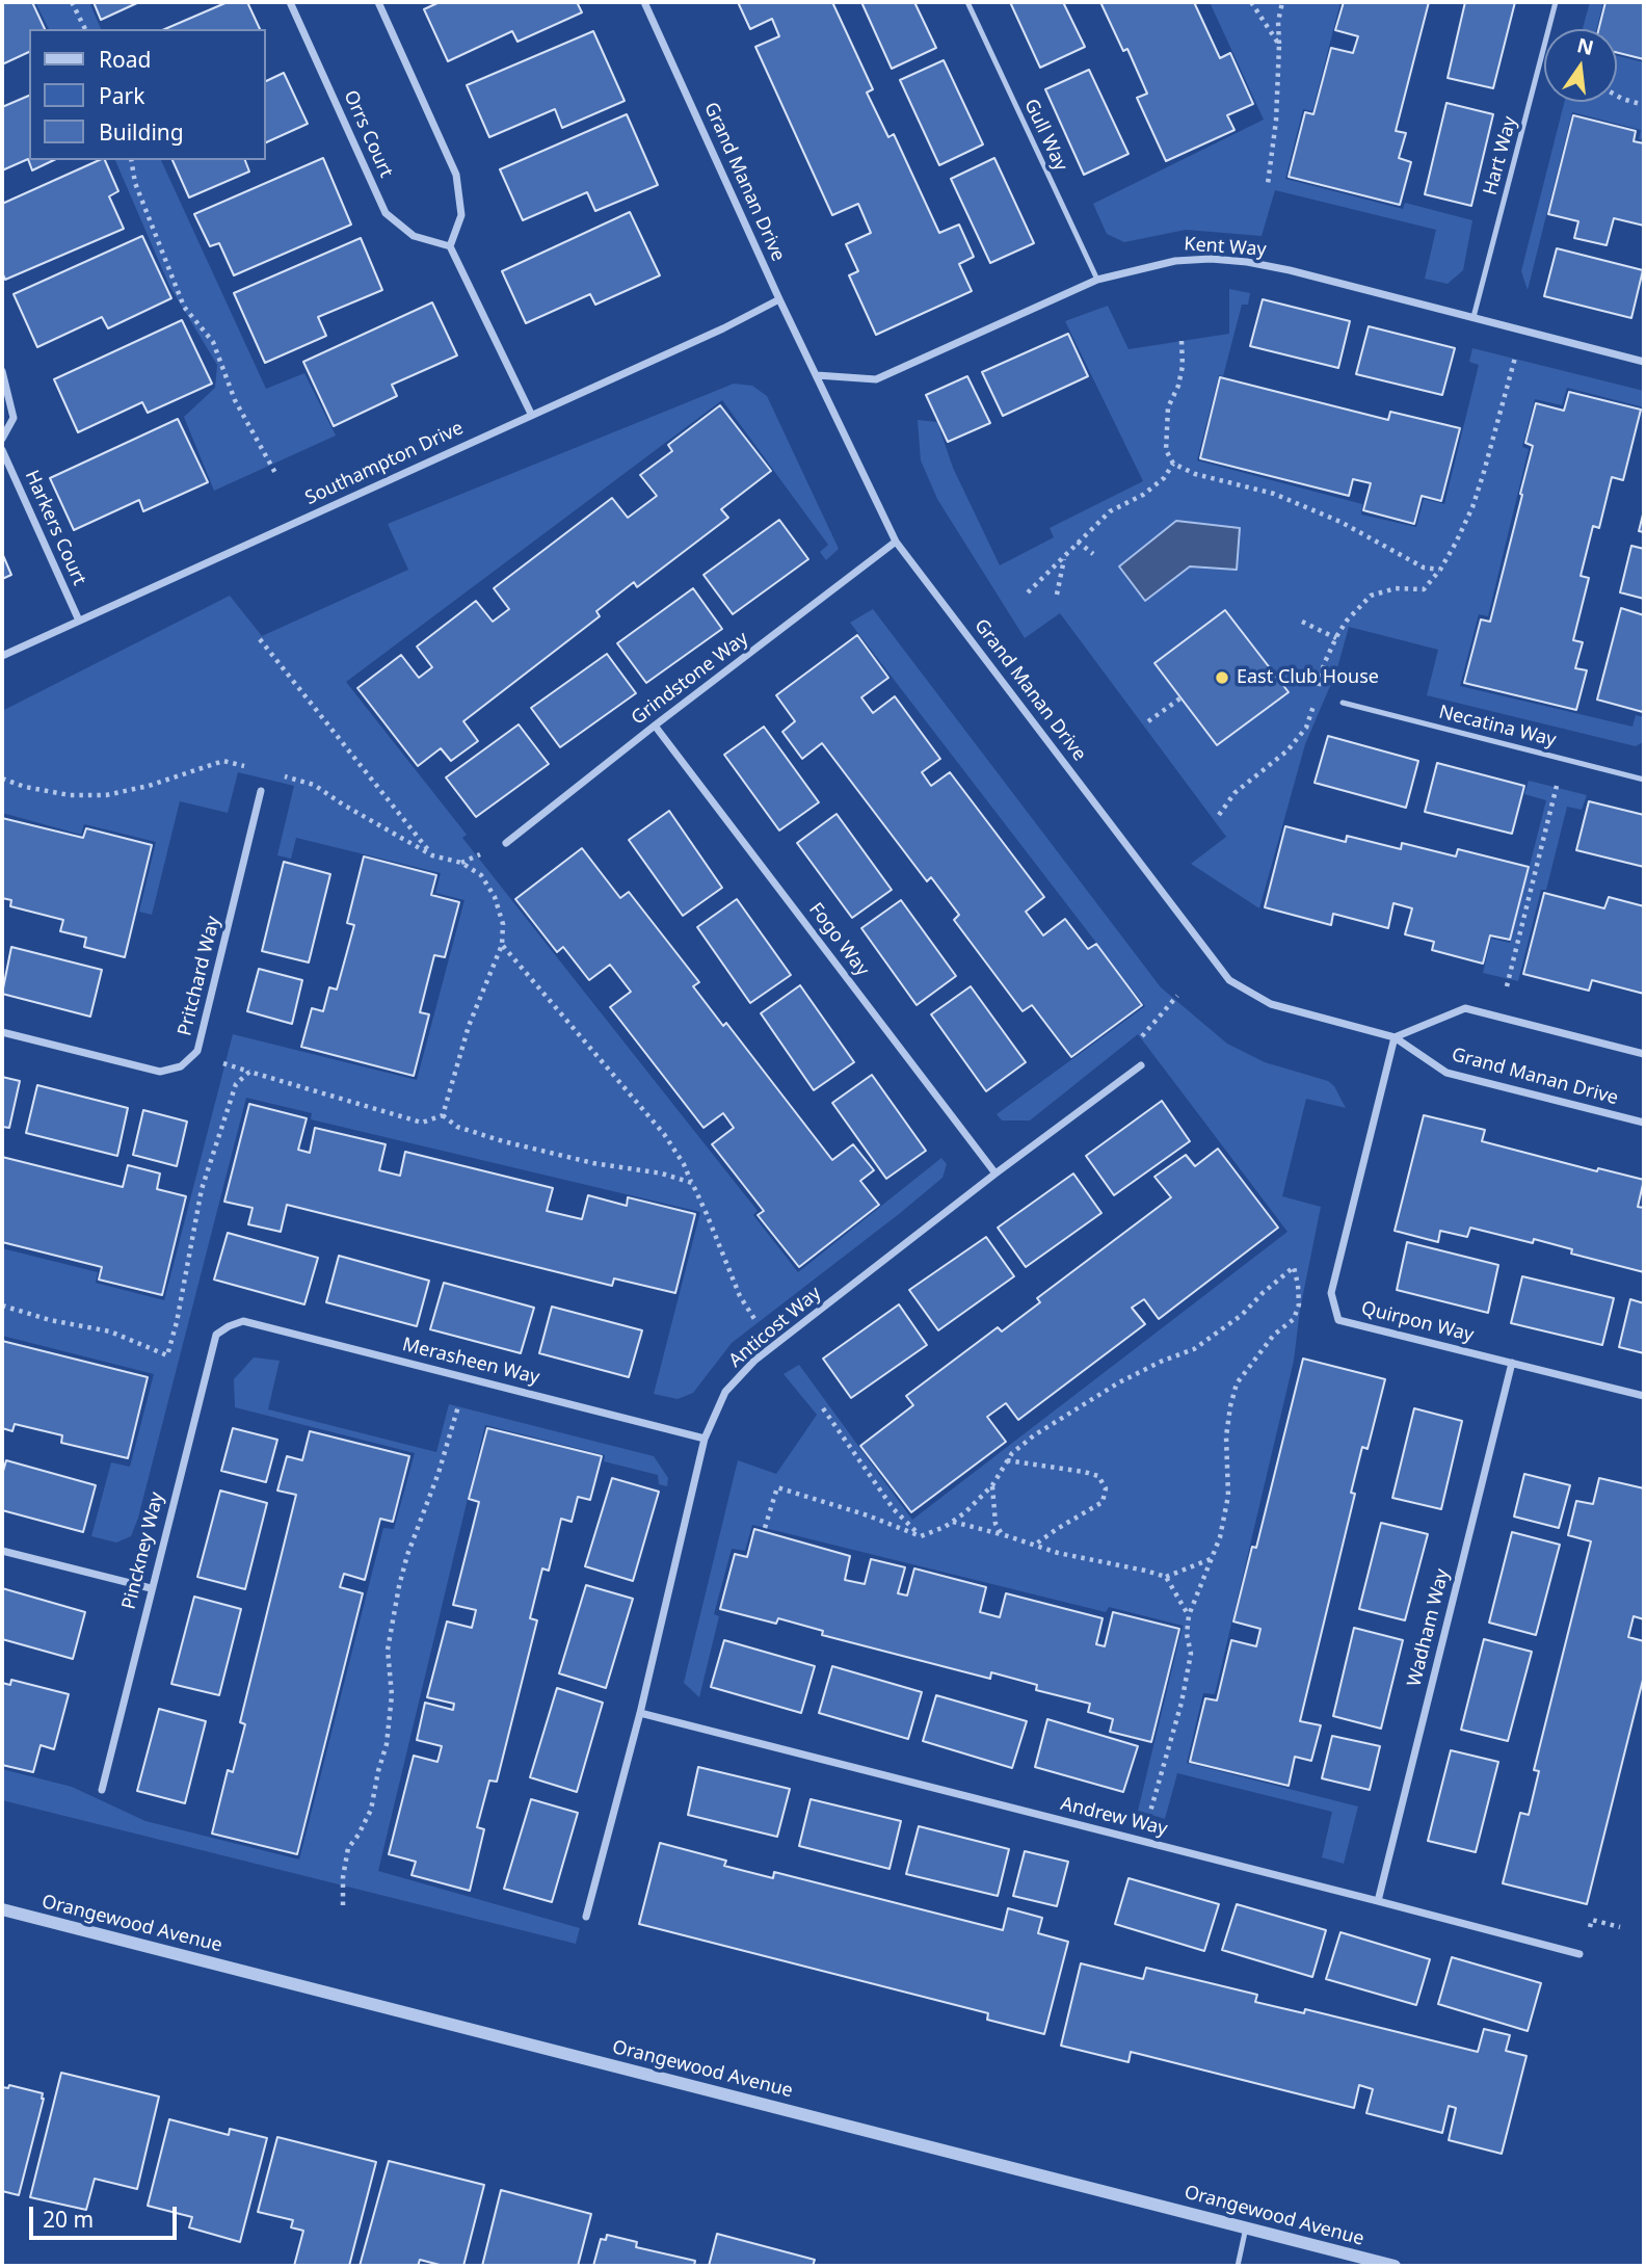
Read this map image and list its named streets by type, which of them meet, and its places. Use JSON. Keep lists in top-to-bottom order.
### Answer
{
  "streets": {
    "street": [
      "Orrs Court",
      "Grand Manan Drive",
      "Kent Way",
      "Southampton Drive",
      "Harkers Court",
      "Grindstone Way",
      "Fogo Way",
      "Pritchard Way",
      "Quirpon Way",
      "Anticost Way",
      "Merasheen Way",
      "Pinckney Way",
      "Wadham Way",
      "Andrew Way",
      "Orangewood Avenue"
    ],
    "lane": ["Gull Way", "Hart Way", "Necatina Way"]
  },
  "crossings": [
    ["Gull Way", "Kent Way"],
    ["Hart Way", "Kent Way"],
    ["Grand Manan Drive", "Kent Way"],
    ["Grand Manan Drive", "Southampton Drive"],
    ["Grand Manan Drive", "Grindstone Way"],
    ["Grand Manan Drive", "Quirpon Way"],
    ["Southampton Drive", "Harkers Court"],
    ["Grindstone Way", "Fogo Way"],
    ["Fogo Way", "Anticost Way"],
    ["Quirpon Way", "Wadham Way"],
    ["Anticost Way", "Merasheen Way"],
    ["Anticost Way", "Andrew Way"],
    ["Merasheen Way", "Pinckney Way"],
    ["Wadham Way", "Andrew Way"]
  ],
  "places": ["East Club House"],
  "legend": ["Road", "Park", "Building"],
  "scale_bar": "20 m",
  "north": "top"
}
